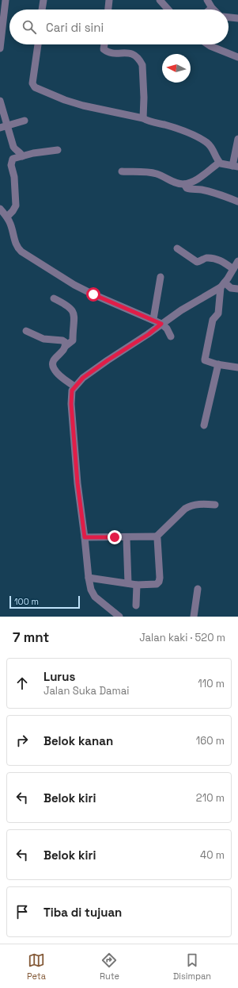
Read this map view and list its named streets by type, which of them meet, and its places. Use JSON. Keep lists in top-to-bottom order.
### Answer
{
  "scale_bar": "100 m",
  "north": "left",
  "page": {
    "search": "Cari di sini",
    "scale": "100 m",
    "heading": ["7 mnt", "Jalan kaki · 520 m"],
    "list": [
      ["Lurus", "Jalan Suka Damai", "110 m"],
      ["Belok kanan", "160 m"],
      ["Belok kiri", "210 m"],
      ["Belok kiri", "40 m"],
      "Tiba di tujuan"
    ],
    "nav": ["Peta", "Rute", "Disimpan"]
  }
}
